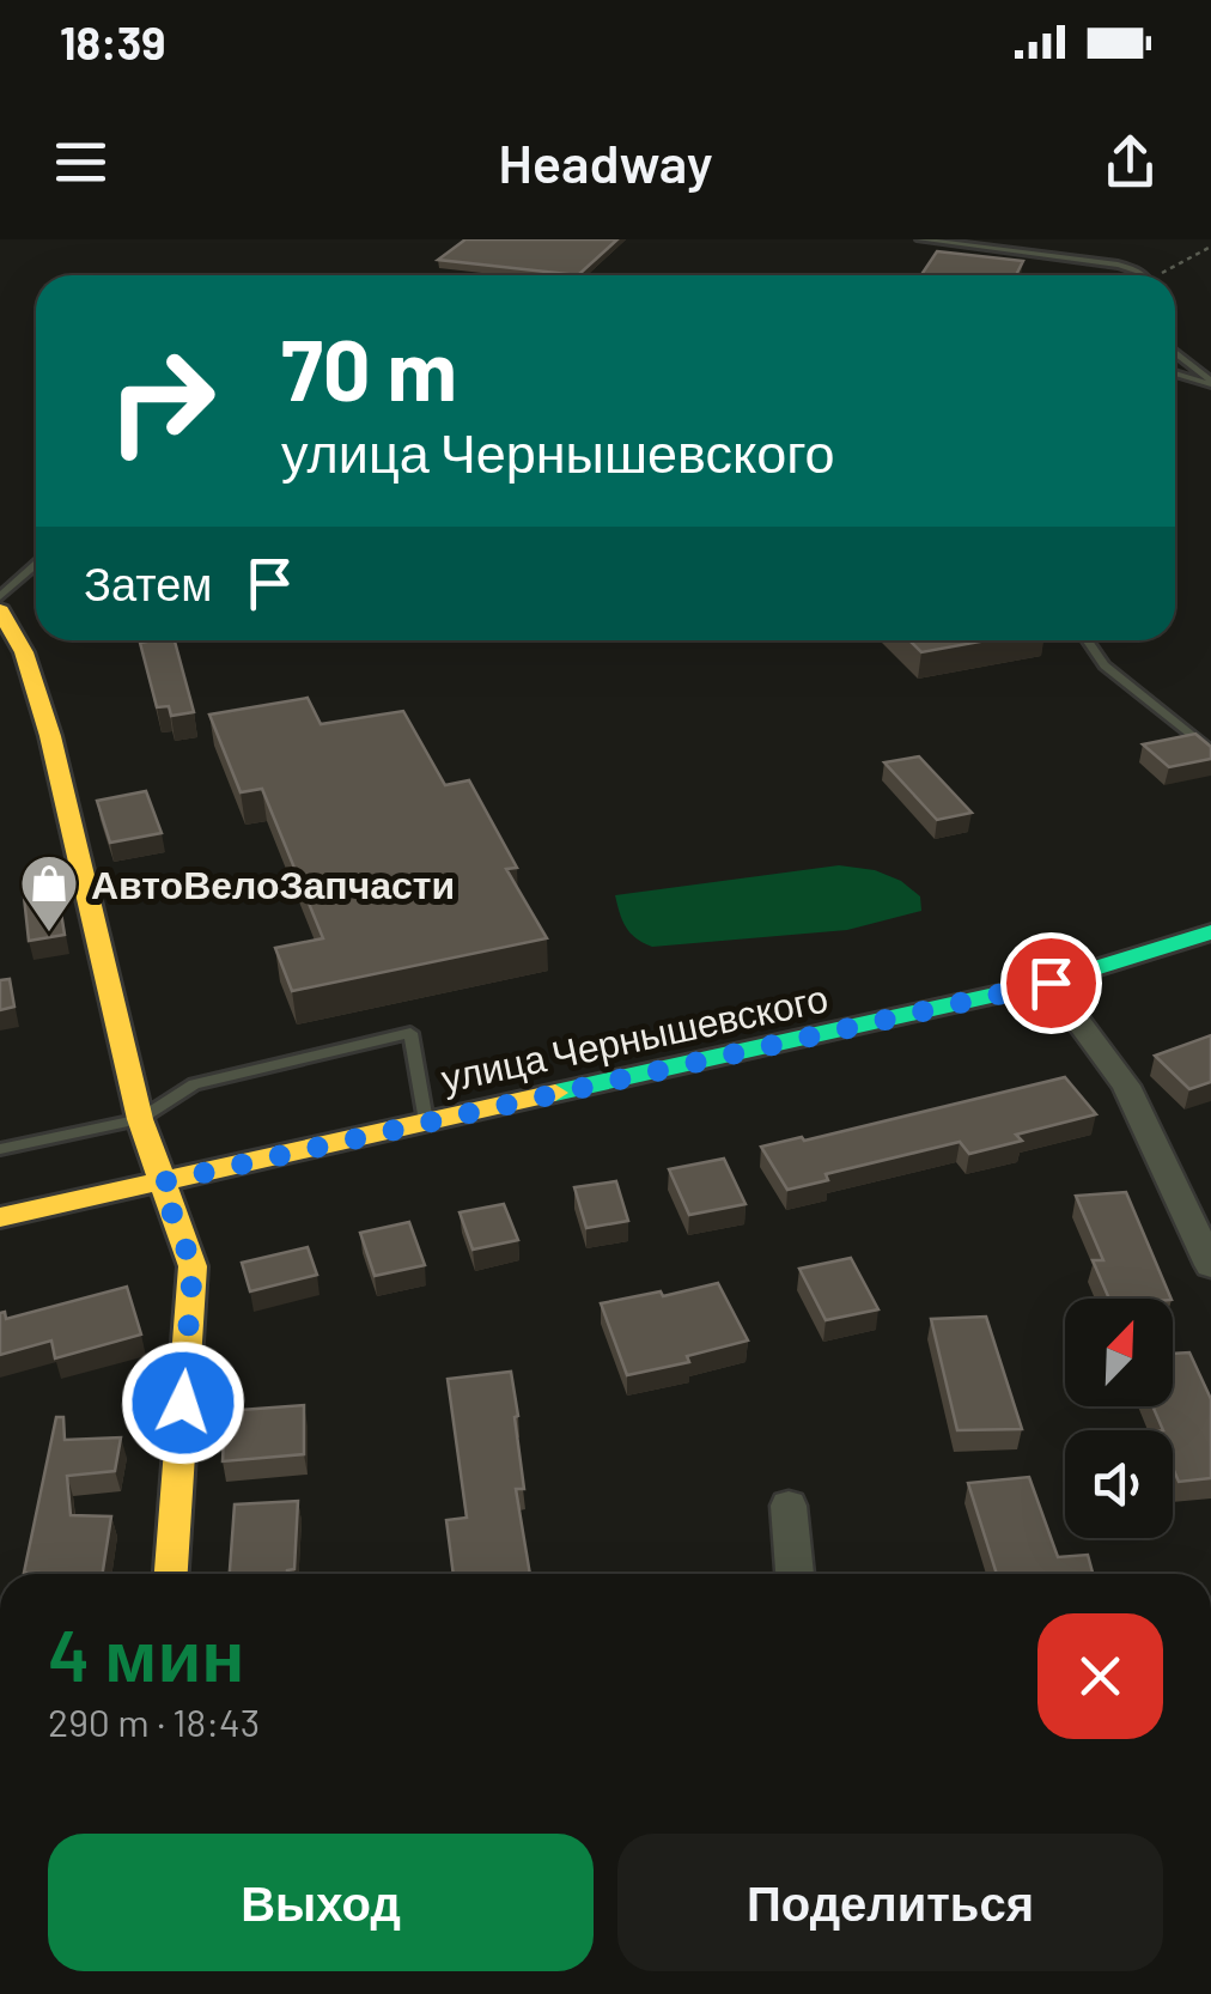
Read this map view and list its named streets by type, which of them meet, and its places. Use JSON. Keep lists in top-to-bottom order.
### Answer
{
  "streets": {
    "street": ["улица Чернышевского"]
  },
  "places": {
    "shop": ["АвтоВелоЗапчасти"]
  },
  "north": "top right",
  "page": {
    "status": "18:39",
    "header": "Headway",
    "turn": ["70 m", "улица Чернышевского"],
    "then": "Затем",
    "heading": ["4 мин", "290 m · 18:43"],
    "buttons": ["Выход", "Поделиться"]
  }
}
